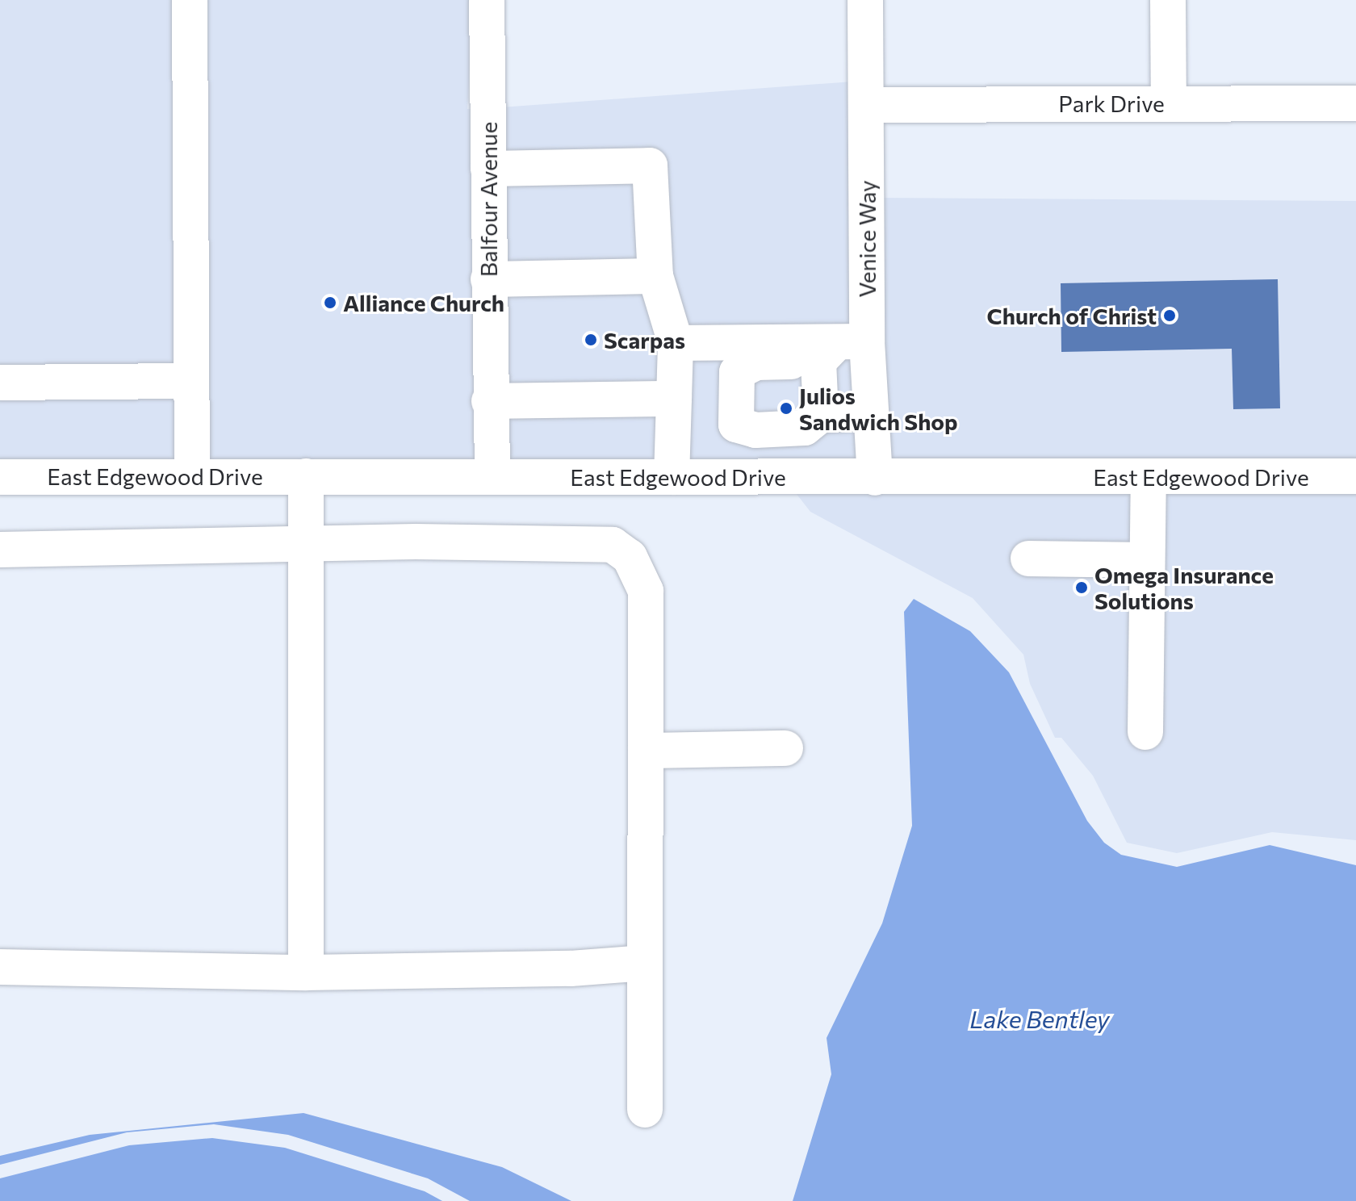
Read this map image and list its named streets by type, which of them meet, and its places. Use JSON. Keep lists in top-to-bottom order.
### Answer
{
  "streets": {
    "street": [
      "Park Drive",
      "Balfour Avenue",
      "Venice Way",
      "East Edgewood Drive"
    ]
  },
  "crossings": [
    ["Park Drive", "Venice Way"],
    ["Balfour Avenue", "East Edgewood Drive"],
    ["Venice Way", "East Edgewood Drive"]
  ],
  "water": ["Lake Bentley"],
  "places": [
    "Alliance Church",
    "Church of Christ",
    "Scarpas",
    "Julios Sandwich Shop",
    "Omega Insurance Solutions"
  ]
}
